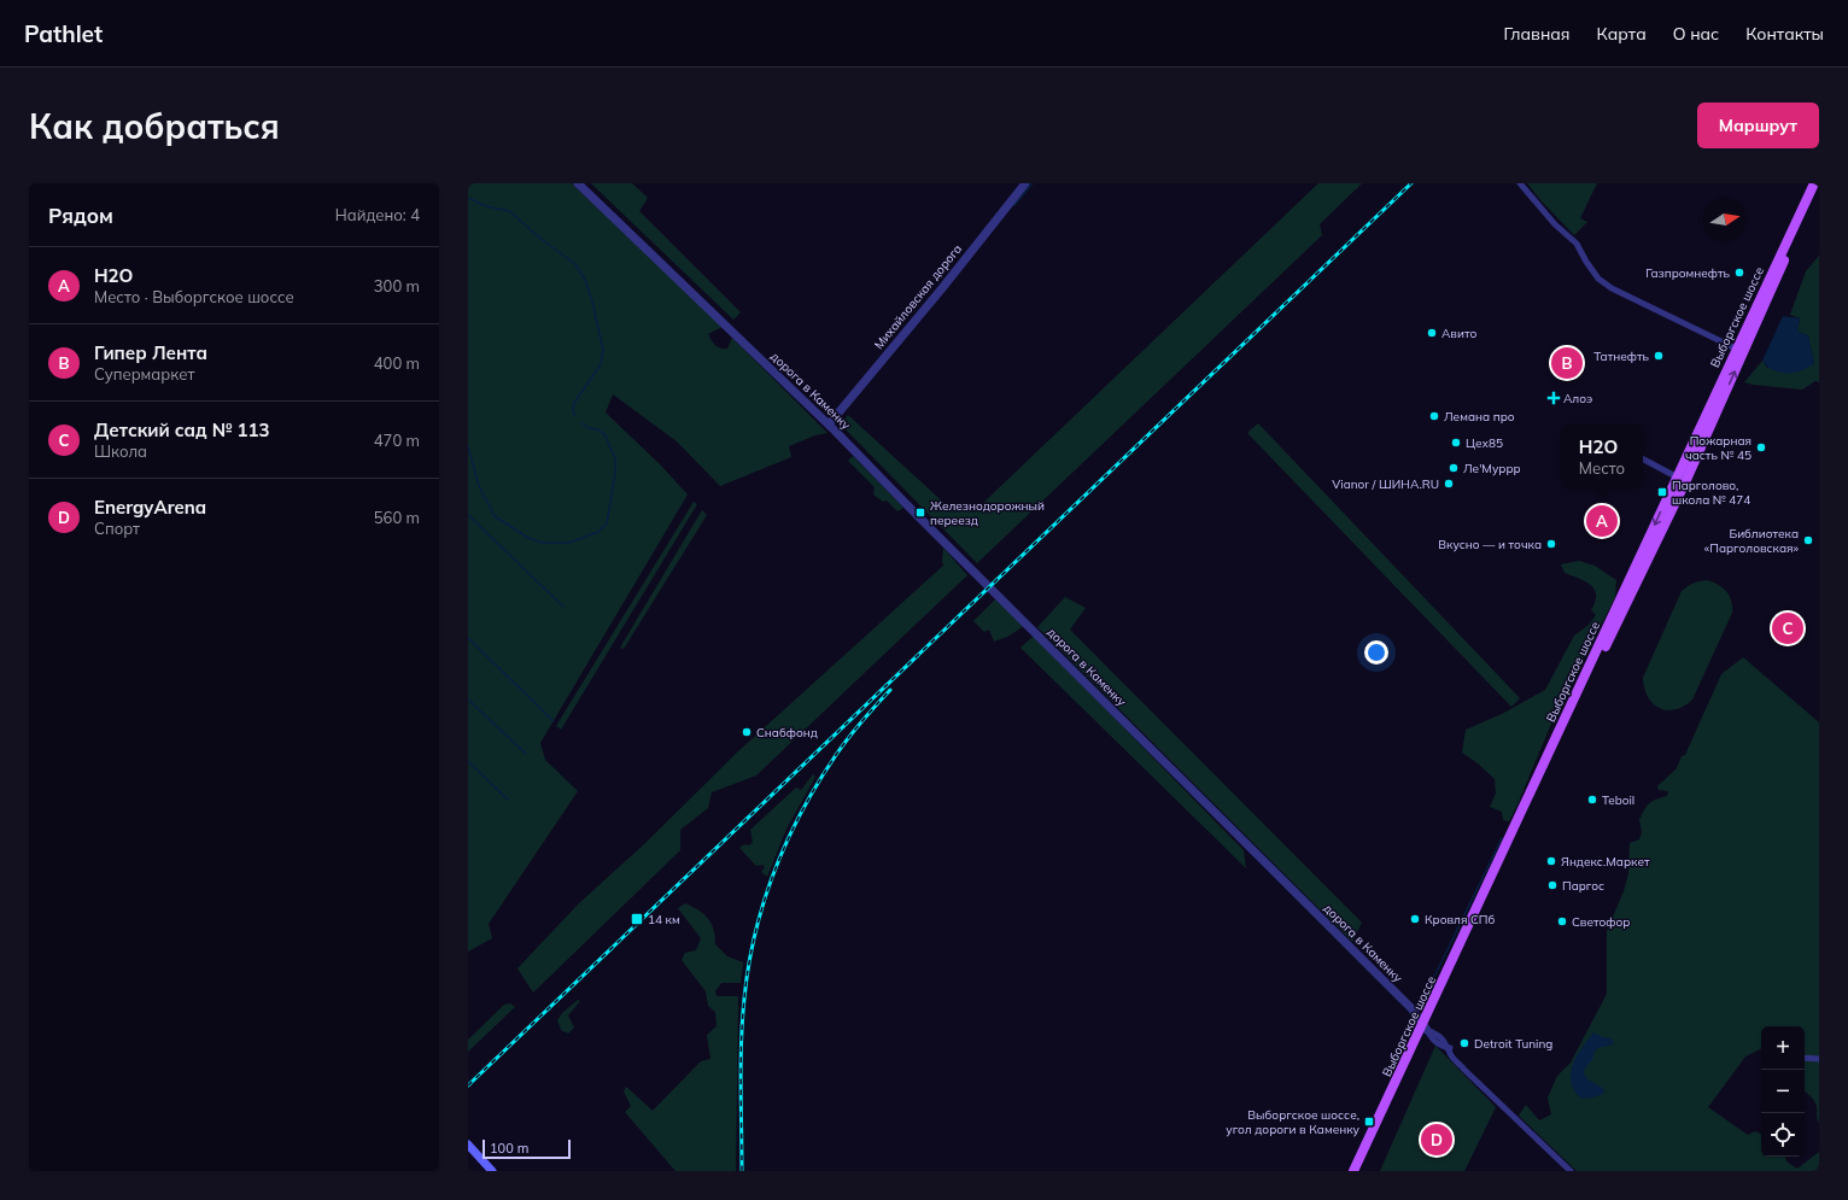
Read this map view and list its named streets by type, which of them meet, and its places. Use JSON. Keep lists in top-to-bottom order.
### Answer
{
  "streets": {
    "main road": ["Выборгское шоссе"],
    "street": ["Михайловская дорога", "дорога в Каменку"]
  },
  "crossings": [
    ["Михайловская дорога", "дорога в Каменку"],
    ["Выборгское шоссе", "дорога в Каменку"]
  ],
  "places": {
    "other": [
      "Газпромнефть",
      "Авито",
      "Татнефть",
      "Лемана про",
      "Цех85",
      "Пожарная часть № 45",
      "Ле'Муррр",
      "Vianor / ШИНА.RU",
      "Библиотека «Парголовская»",
      "Вкусно — и точка",
      "Снабфонд",
      "Teboil",
      "Яндекс.Маркет",
      "Паргос",
      "Кровля СПб",
      "Светофор",
      "Detroit Tuning"
    ],
    "health": ["Алоэ"],
    "transit": [
      "Парголово, школа № 474",
      "Железнодорожный переезд",
      "14 км",
      "Выборгское шоссе, угол дороги в Каменку"
    ]
  },
  "scale_bar": "100 m",
  "north": "right",
  "page": {
    "header": "Pathlet",
    "nav": [
      "Главная",
      "Карта",
      "О нас",
      "Контакты"
    ],
    "buttons": "Маршрут",
    "title": "Как добраться",
    "heading": ["Рядом", "Найдено: 4"],
    "list": [
      {
        "mark": "A",
        "name": "H2O",
        "note": "Место · Выборгское шоссе",
        "value": "300 m"
      },
      {
        "mark": "B",
        "name": "Гипер Лента",
        "note": "Супермаркет",
        "value": "400 m"
      },
      {
        "mark": "C",
        "name": "Детский сад № 113",
        "note": "Школа",
        "value": "470 m"
      },
      {
        "mark": "D",
        "name": "EnergyArena",
        "note": "Спорт",
        "value": "560 m"
      }
    ],
    "pins": [
      "B",
      "A",
      "C",
      "D"
    ],
    "popup": ["H2O", "Место"],
    "map_buttons": ["+", "−"],
    "scale": "100 m"
  }
}
